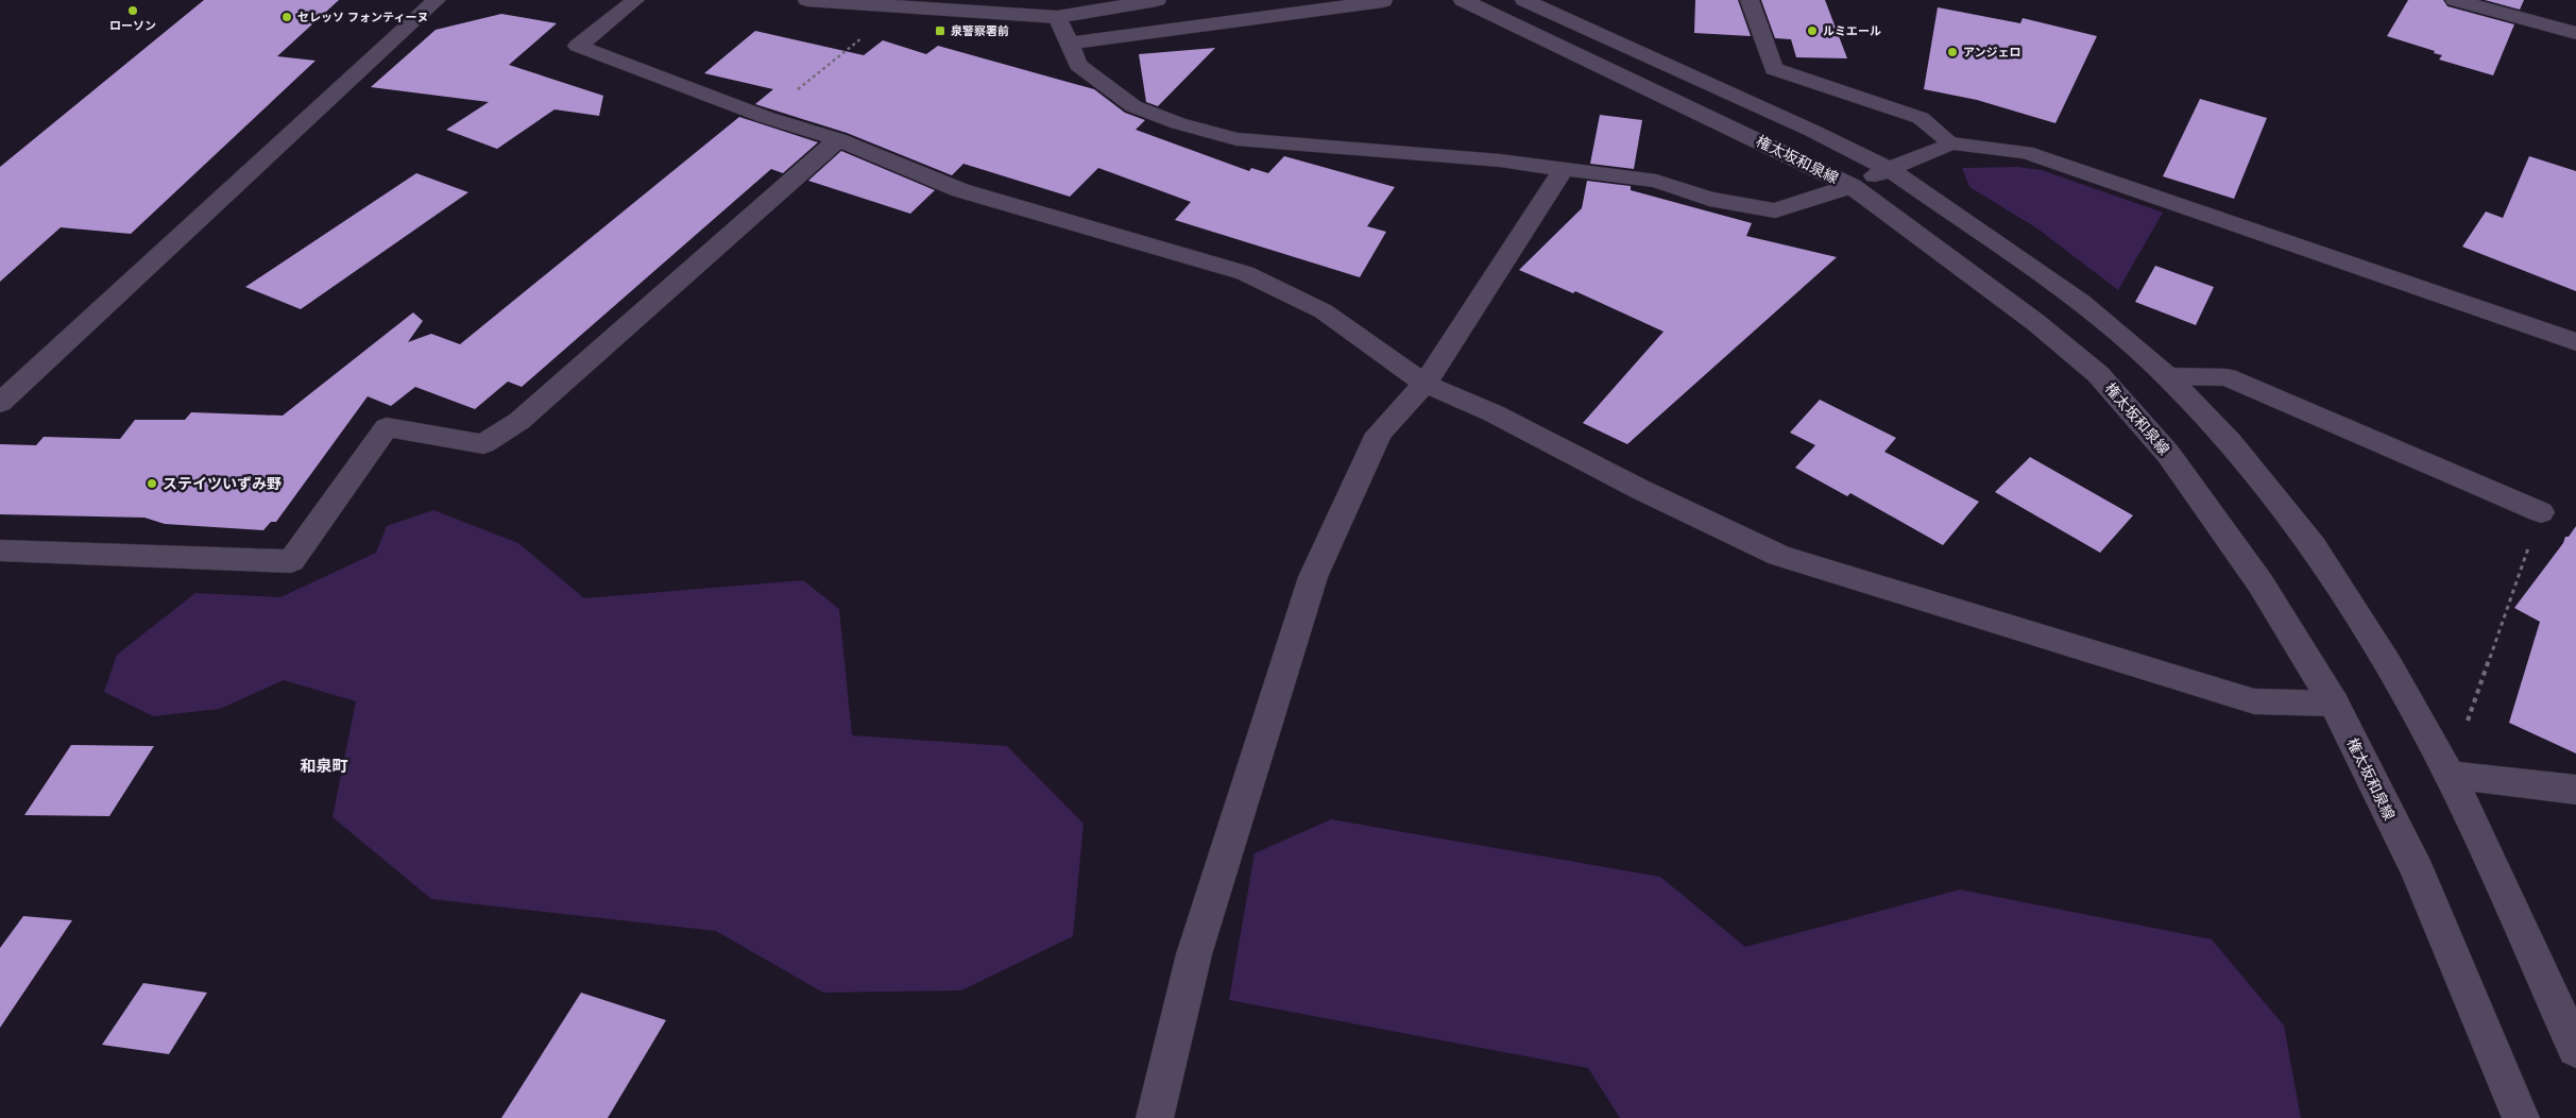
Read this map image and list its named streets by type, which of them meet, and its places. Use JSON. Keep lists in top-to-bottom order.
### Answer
{
  "streets": {
    "street": ["権太坂和泉線"]
  },
  "districts": ["和泉町"],
  "places": {
    "other": [
      "ローソン",
      "セレッソ フォンティーヌ",
      "ルミエール",
      "アンジェロ",
      "ステイツいずみ野"
    ],
    "transit": ["泉警察署前"]
  }
}
